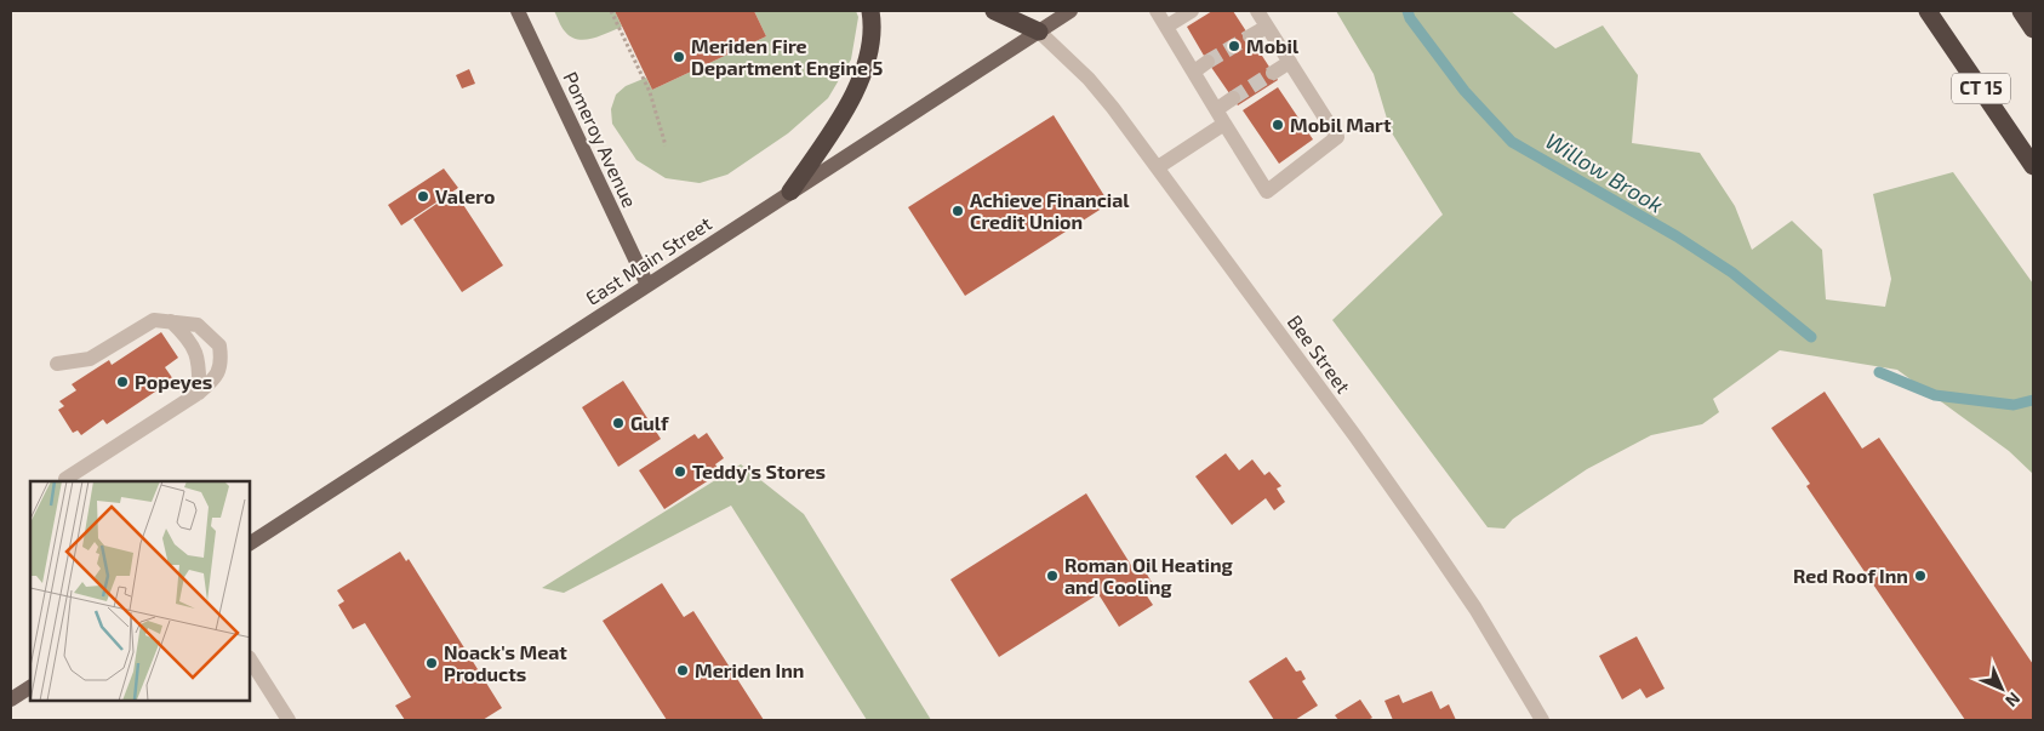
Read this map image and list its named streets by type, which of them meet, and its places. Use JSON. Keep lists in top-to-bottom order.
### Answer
{
  "streets": {
    "highway": ["CT 15"],
    "main road": ["Pomeroy Avenue", "East Main Street"],
    "street": ["Bee Street"]
  },
  "crossings": [
    ["Pomeroy Avenue", "East Main Street"],
    ["East Main Street", "Bee Street"]
  ],
  "water": ["Willow Brook"],
  "places": [
    "Mobil",
    "Meriden Fire Department Engine 5",
    "Mobil Mart",
    "Valero",
    "Achieve Financial Credit Union",
    "Popeyes",
    "Gulf",
    "Teddy's Stores",
    "Roman Oil Heating and Cooling",
    "Red Roof Inn",
    "Noack's Meat Products",
    "Meriden Inn"
  ],
  "north": "bottom right"
}
